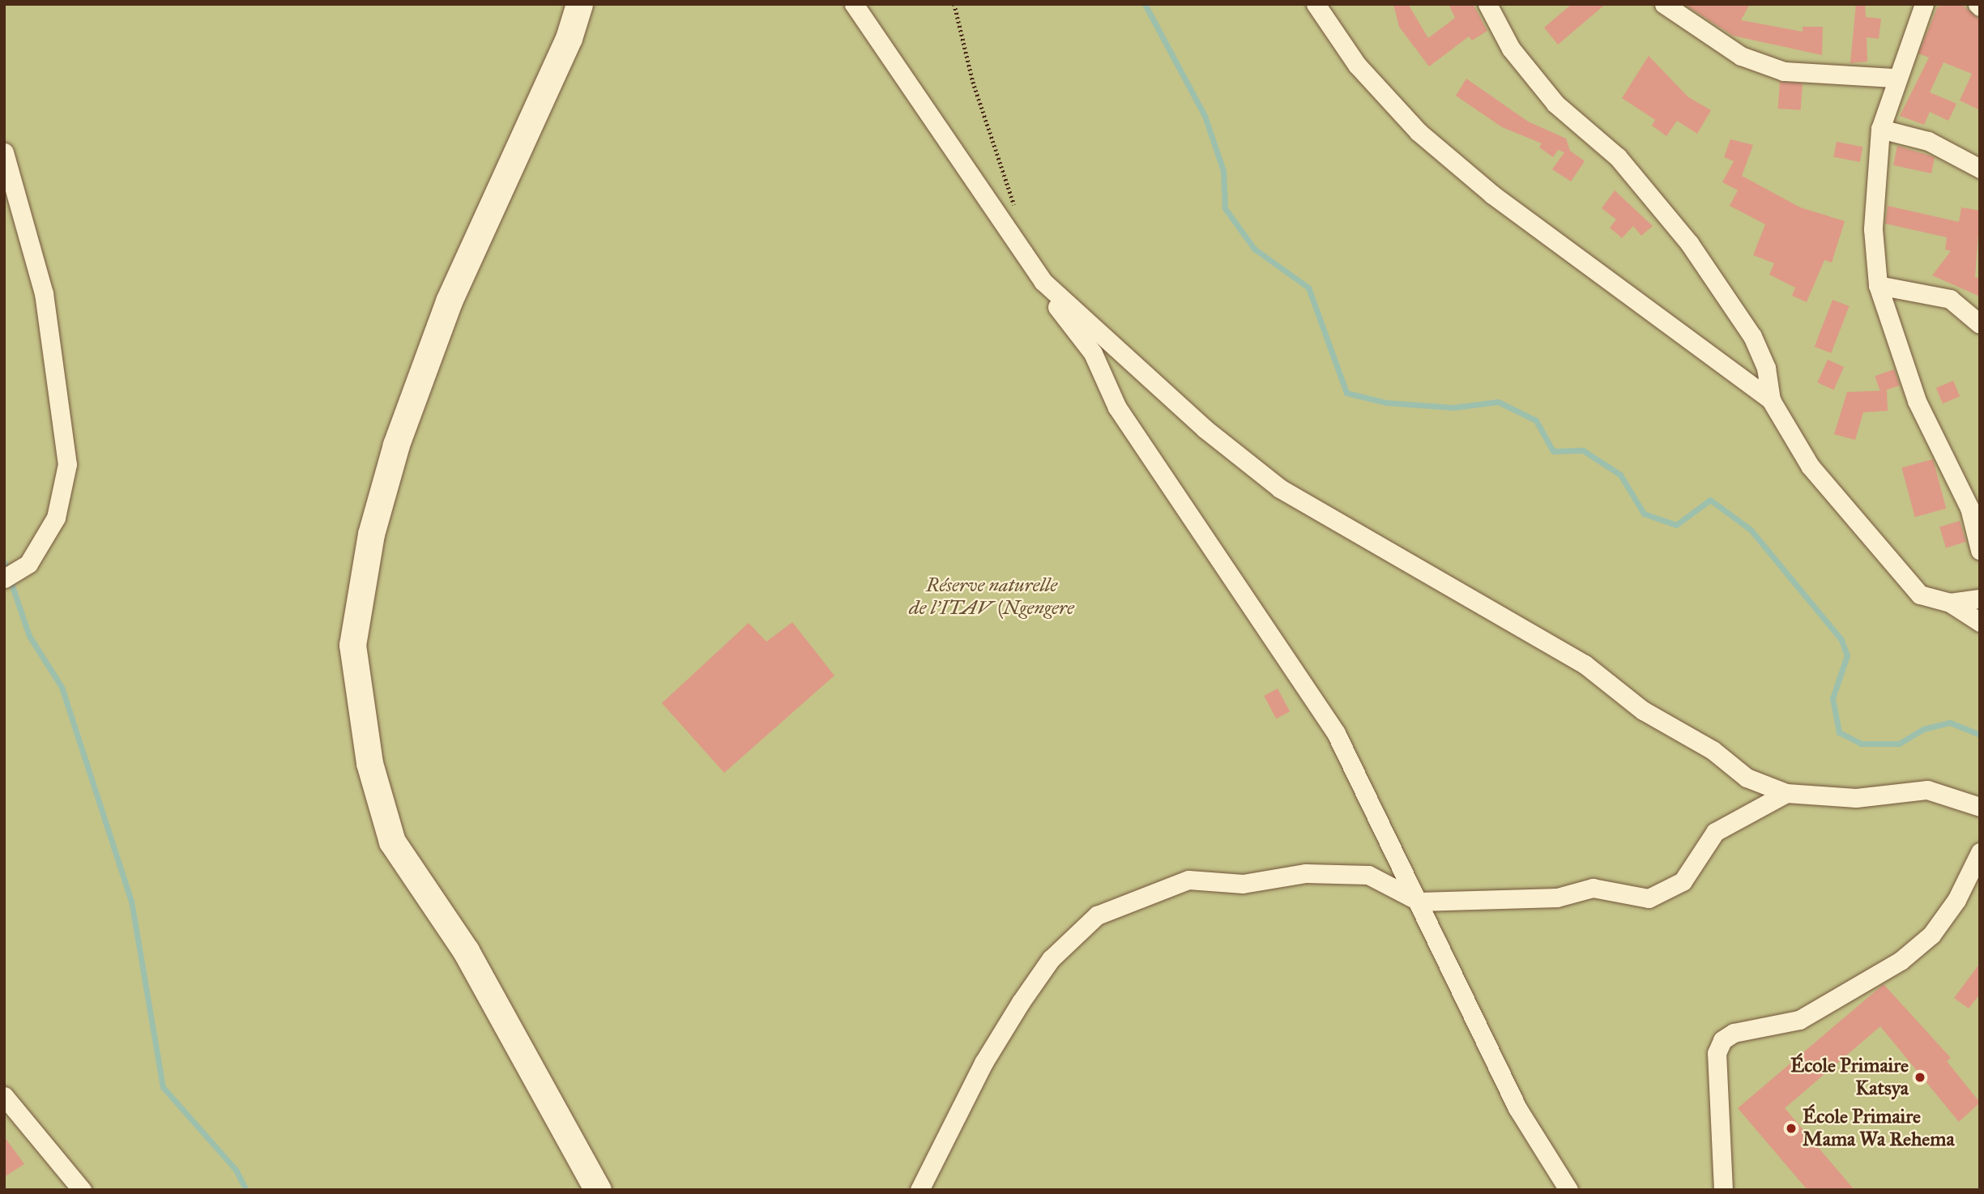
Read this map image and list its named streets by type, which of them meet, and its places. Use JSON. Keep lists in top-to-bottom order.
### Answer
{
  "parks": ["Réserve naturelle de l'ITAV (Ngengere"],
  "places": ["École Primaire Katsya", "École Primaire Mama Wa Rehema"]
}
